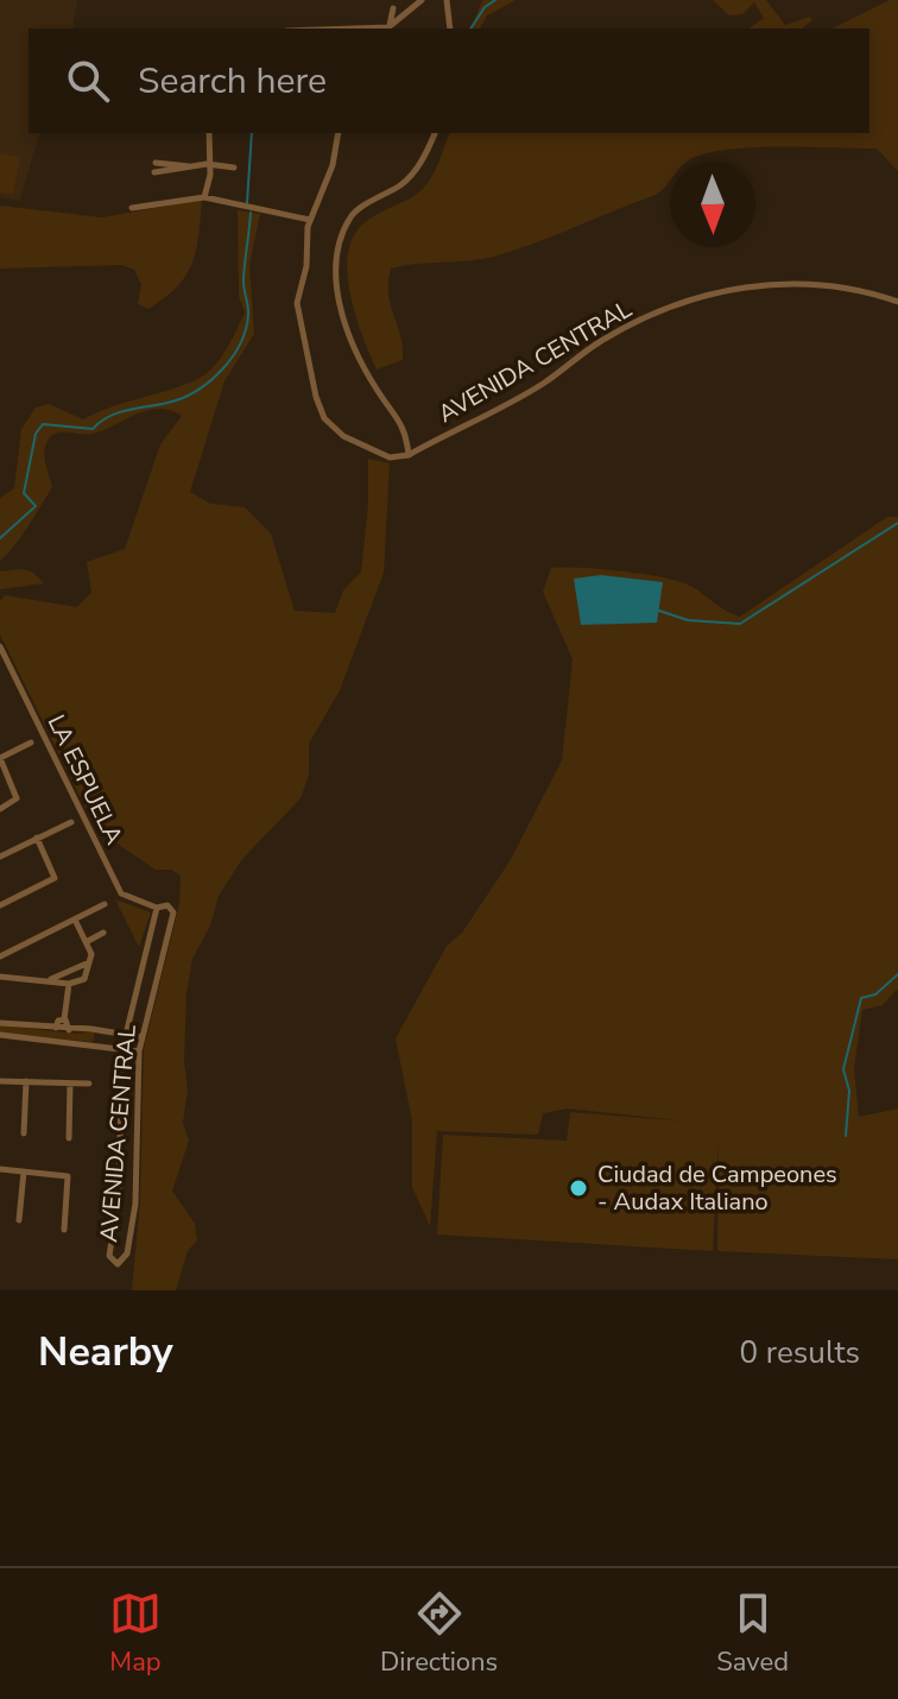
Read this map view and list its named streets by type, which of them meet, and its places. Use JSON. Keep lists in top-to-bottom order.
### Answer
{
  "streets": {
    "street": ["AVENIDA CENTRAL", "LA ESPUELA"]
  },
  "crossings": [
    ["AVENIDA CENTRAL", "LA ESPUELA"]
  ],
  "places": ["Ciudad de Campeones - Audax Italiano"],
  "north": "bottom",
  "page": {
    "search": "Search here",
    "heading": ["Nearby", "0 results"],
    "nav": ["Map", "Directions", "Saved"]
  }
}
